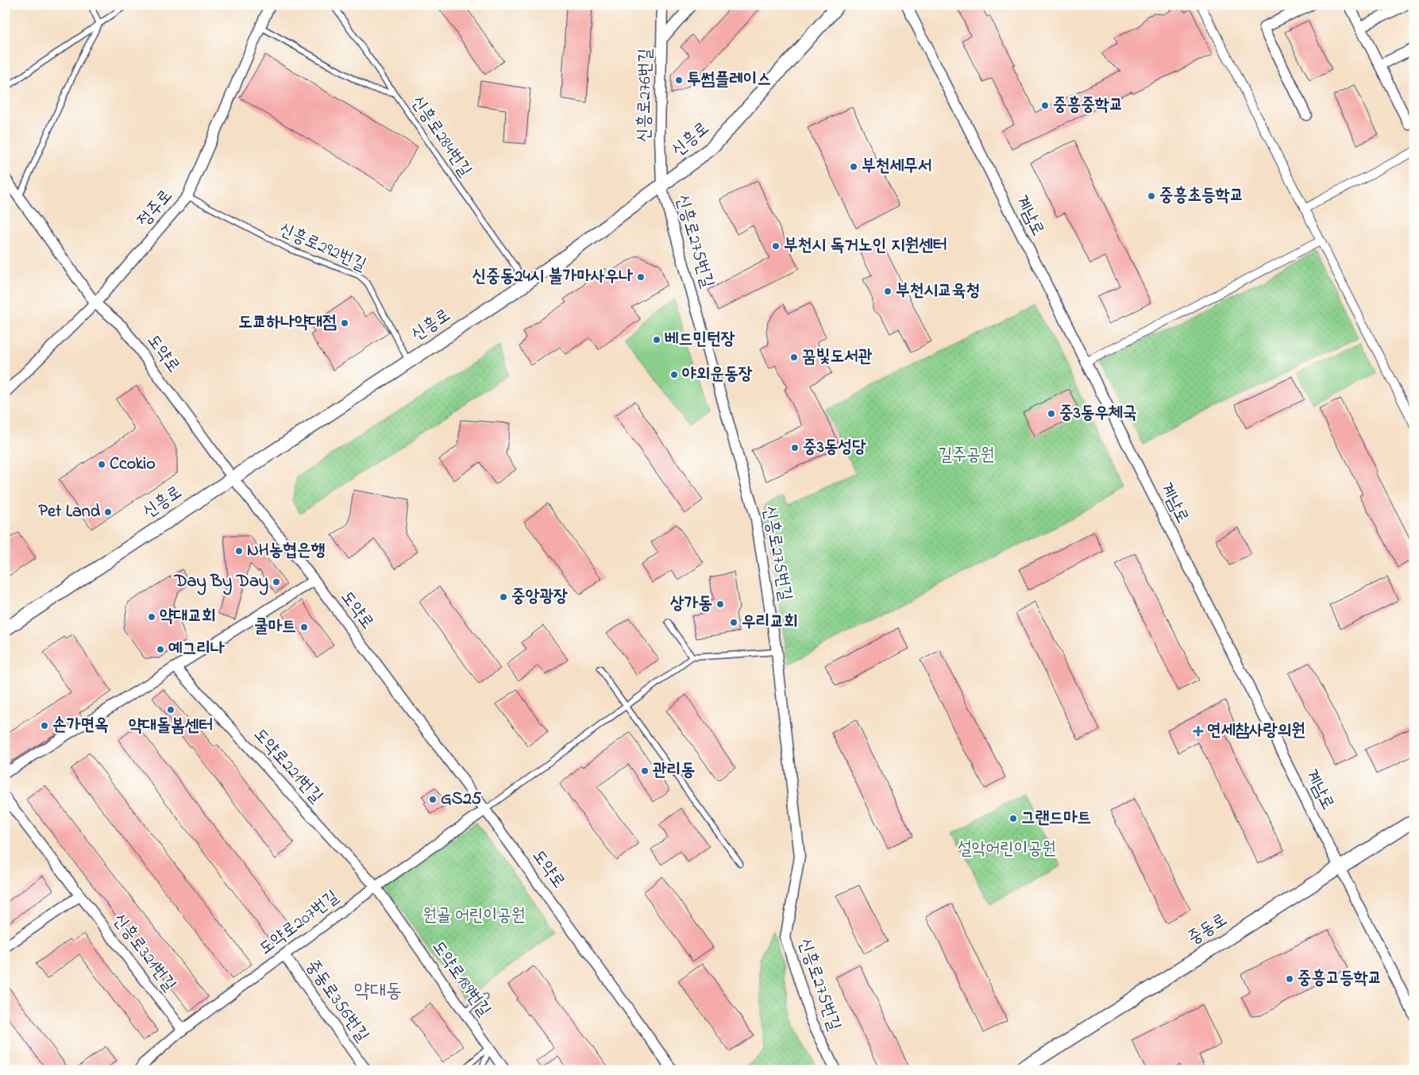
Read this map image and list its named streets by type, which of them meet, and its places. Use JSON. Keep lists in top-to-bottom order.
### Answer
{
  "streets": {
    "street": [
      "신흥로276번길",
      "신흥로",
      "정주로",
      "계남로",
      "신흥로275번길",
      "도약로",
      "도약로221번길",
      "도약로207번길",
      "중동로",
      "신흥로321번길",
      "도약로189번길",
      "중동로356번길"
    ],
    "lane": ["신흥로284번길", "신흥로292번길"]
  },
  "crossings": [
    ["신흥로276번길", "신흥로"],
    ["신흥로276번길", "신흥로275번길"],
    ["신흥로284번길", "신흥로"],
    ["신흥로", "신흥로275번길"],
    ["신흥로", "신흥로292번길"],
    ["신흥로", "도약로"],
    ["정주로", "신흥로292번길"],
    ["정주로", "도약로"],
    ["계남로", "중동로"],
    ["도약로", "도약로207번길"],
    ["도약로221번길", "도약로207번길"],
    ["도약로221번길", "도약로189번길"],
    ["도약로207번길", "신흥로321번길"],
    ["도약로207번길", "도약로189번길"],
    ["도약로207번길", "중동로356번길"]
  ],
  "districts": ["약대동"],
  "parks": ["길주공원", "설악어린이공원", "원골 어린이공원"],
  "places": {
    "other": [
      "투썸플레이스",
      "중흥중학교",
      "부천세무서",
      "중흥초등학교",
      "부천시 독거노인 지원센터",
      "신중동24시 불가마사우나",
      "부천시교육청",
      "도쿄하나약대점",
      "베드민턴장",
      "꿈빛도서관",
      "야외운동장",
      "중3동우체국",
      "중3동성당",
      "Ccokio",
      "Pet Land",
      "NH농협은행",
      "Day By Day",
      "중앙광장",
      "상가동",
      "약대교회",
      "우리교회",
      "쿨마트",
      "예그리나",
      "약대돌봄센터",
      "손가면옥",
      "관리동",
      "GS25",
      "그랜드마트",
      "중흥고등학교"
    ],
    "health": ["연세참사랑의원"]
  }
}
